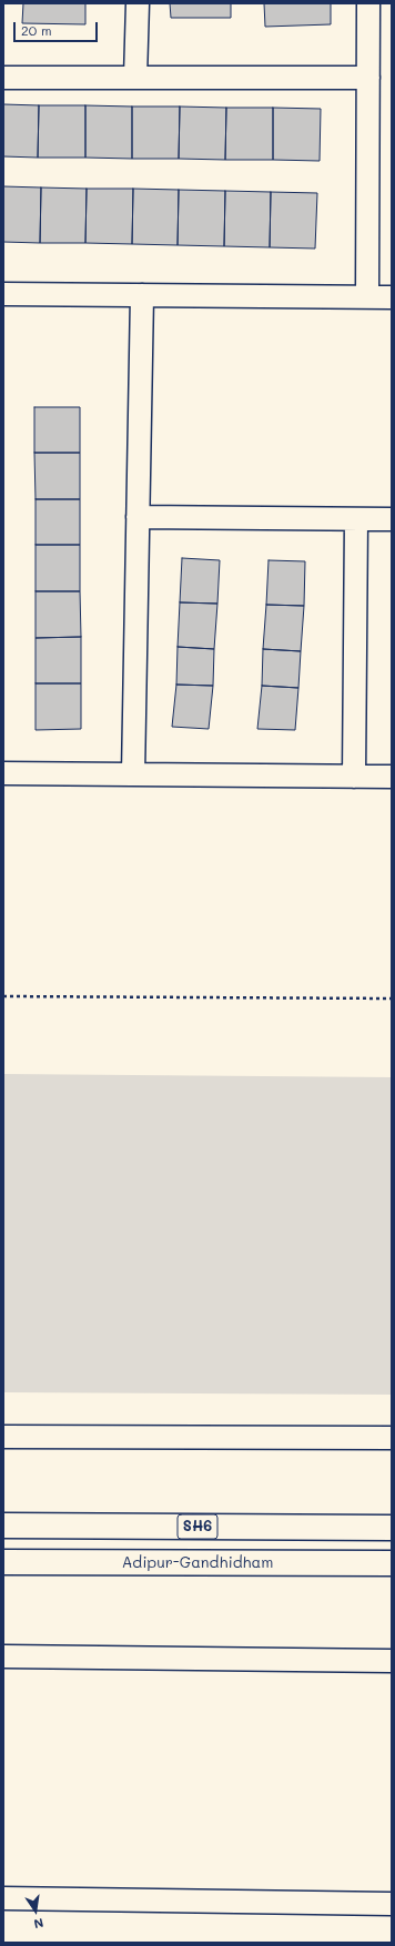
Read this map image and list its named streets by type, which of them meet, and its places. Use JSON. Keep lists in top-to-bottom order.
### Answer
{
  "streets": {
    "main road": ["SH6", "Adipur-Gandhidham"]
  },
  "scale_bar": "20 m",
  "north": "bottom"
}
